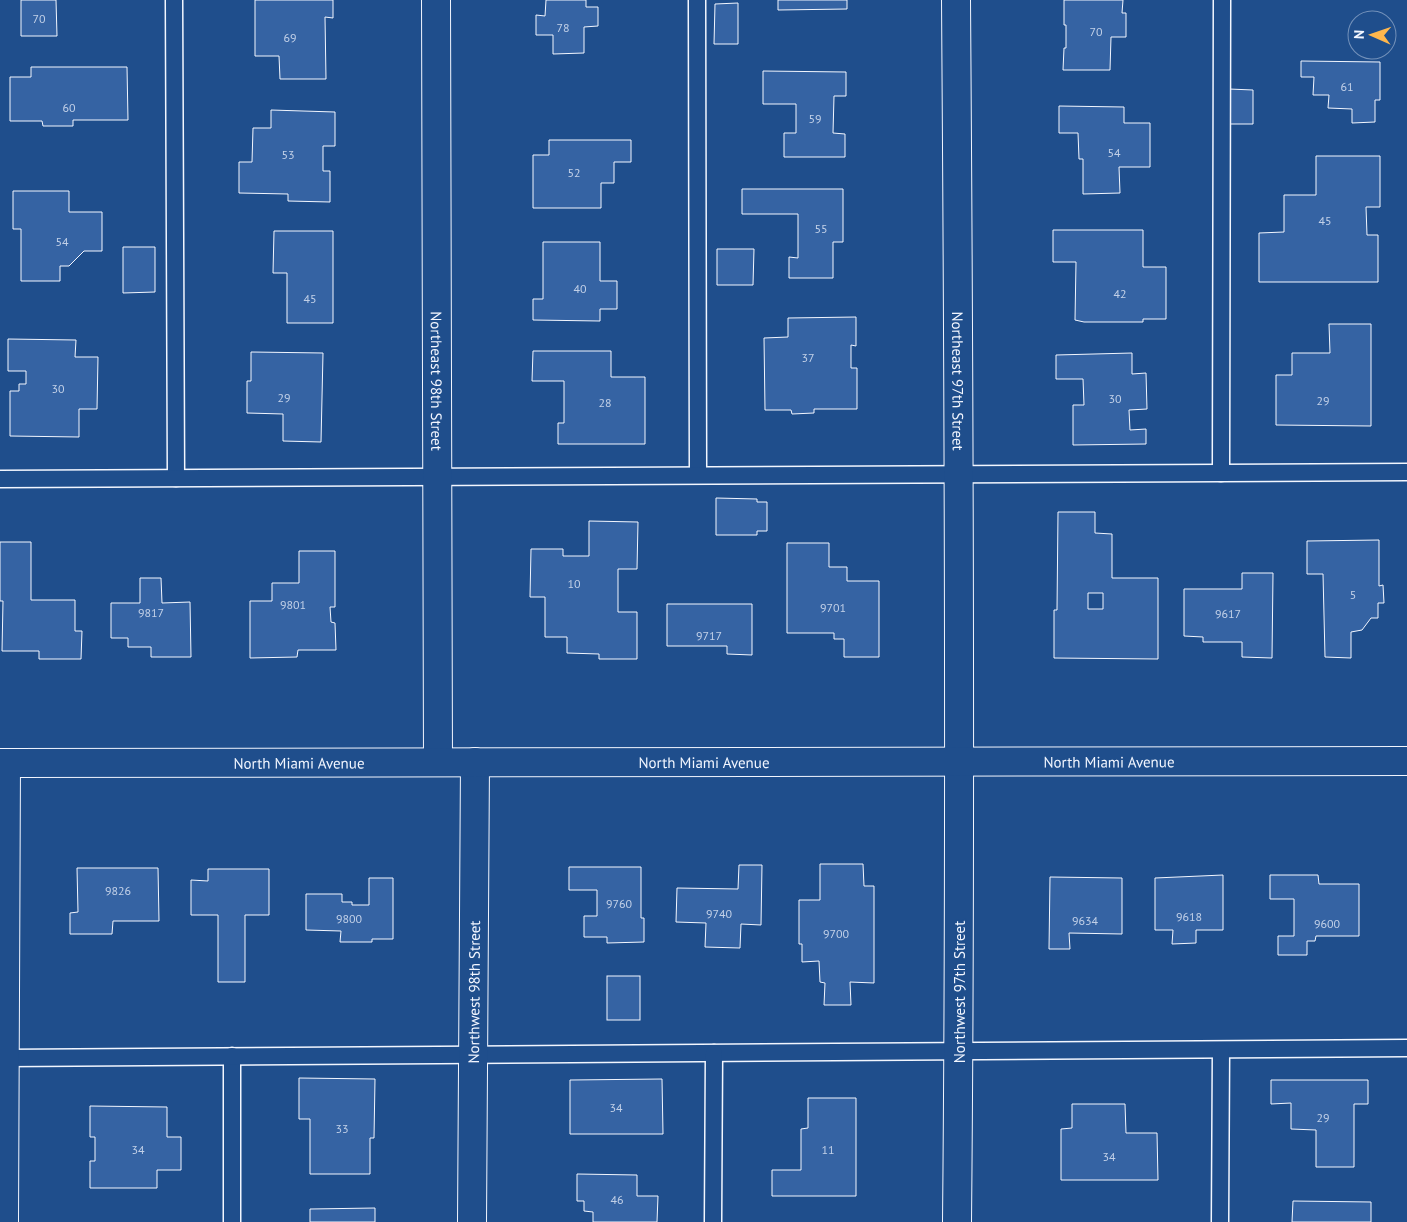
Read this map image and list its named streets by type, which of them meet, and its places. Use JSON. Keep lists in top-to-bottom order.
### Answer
{
  "streets": {
    "street": [
      "Northeast 98th Street",
      "Northeast 97th Street",
      "North Miami Avenue",
      "Northwest 98th Street",
      "Northwest 97th Street"
    ]
  },
  "crossings": [
    ["Northeast 98th Street", "North Miami Avenue"],
    ["Northeast 97th Street", "North Miami Avenue"],
    ["Northeast 97th Street", "Northwest 97th Street"],
    ["North Miami Avenue", "Northwest 98th Street"],
    ["North Miami Avenue", "Northwest 97th Street"]
  ],
  "house_numbers": [
    "70",
    "78",
    "70",
    "69",
    "61",
    "60",
    "59",
    "54",
    "53",
    "52",
    "45",
    "55",
    "54",
    "40",
    "42",
    "45",
    "37",
    "30",
    "29",
    "30",
    "29",
    "28",
    "10",
    "5",
    "9801",
    "9701",
    "9817",
    "9617",
    "9717",
    "9826",
    "9760",
    "9740",
    "9618",
    "9800",
    "9634",
    "9600",
    "9700",
    "34",
    "29",
    "33",
    "34",
    "11",
    "34",
    "46"
  ],
  "north": "left"
}
